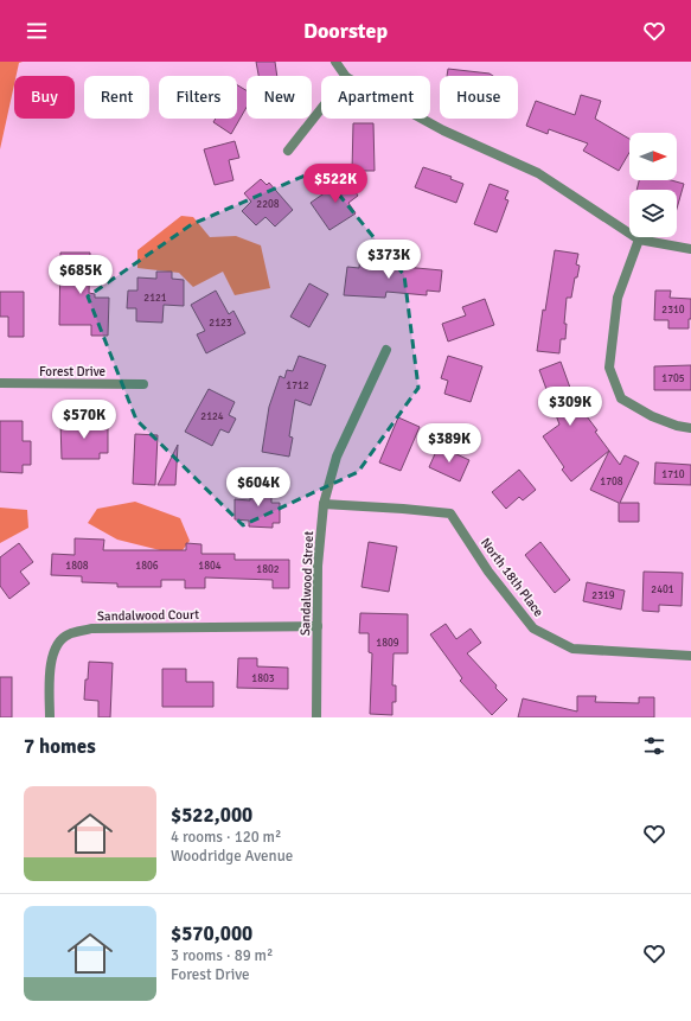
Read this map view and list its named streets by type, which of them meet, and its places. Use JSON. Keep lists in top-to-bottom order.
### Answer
{
  "streets": {
    "street": [
      "Forest Drive",
      "North 18th Place",
      "Sandalwood Street",
      "Sandalwood Court"
    ]
  },
  "crossings": [
    ["North 18th Place", "Sandalwood Street"],
    ["Sandalwood Street", "Sandalwood Court"]
  ],
  "house_numbers": [
    "2208",
    "2121",
    "2310",
    "2123",
    "1705",
    "1712",
    "2124",
    "1710",
    "1708",
    "1808",
    "1806",
    "1804",
    "1802",
    "2401",
    "2319",
    "1809",
    "1803"
  ],
  "north": "right",
  "page": {
    "header": "Doorstep",
    "chip": [
      "Buy",
      "Rent",
      "Filters",
      "New",
      "Apartment",
      "House"
    ],
    "price": [
      "$522K",
      "$373K",
      "$685K",
      "$309K",
      "$570K",
      "$389K",
      "$604K"
    ],
    "heading": "7 homes",
    "list": [
      {
        "name": "$522,000",
        "note": "4 rooms · 120 m² · Woodridge Avenue"
      },
      {
        "name": "$570,000",
        "note": "3 rooms · 89 m² · Forest Drive"
      }
    ]
  }
}
